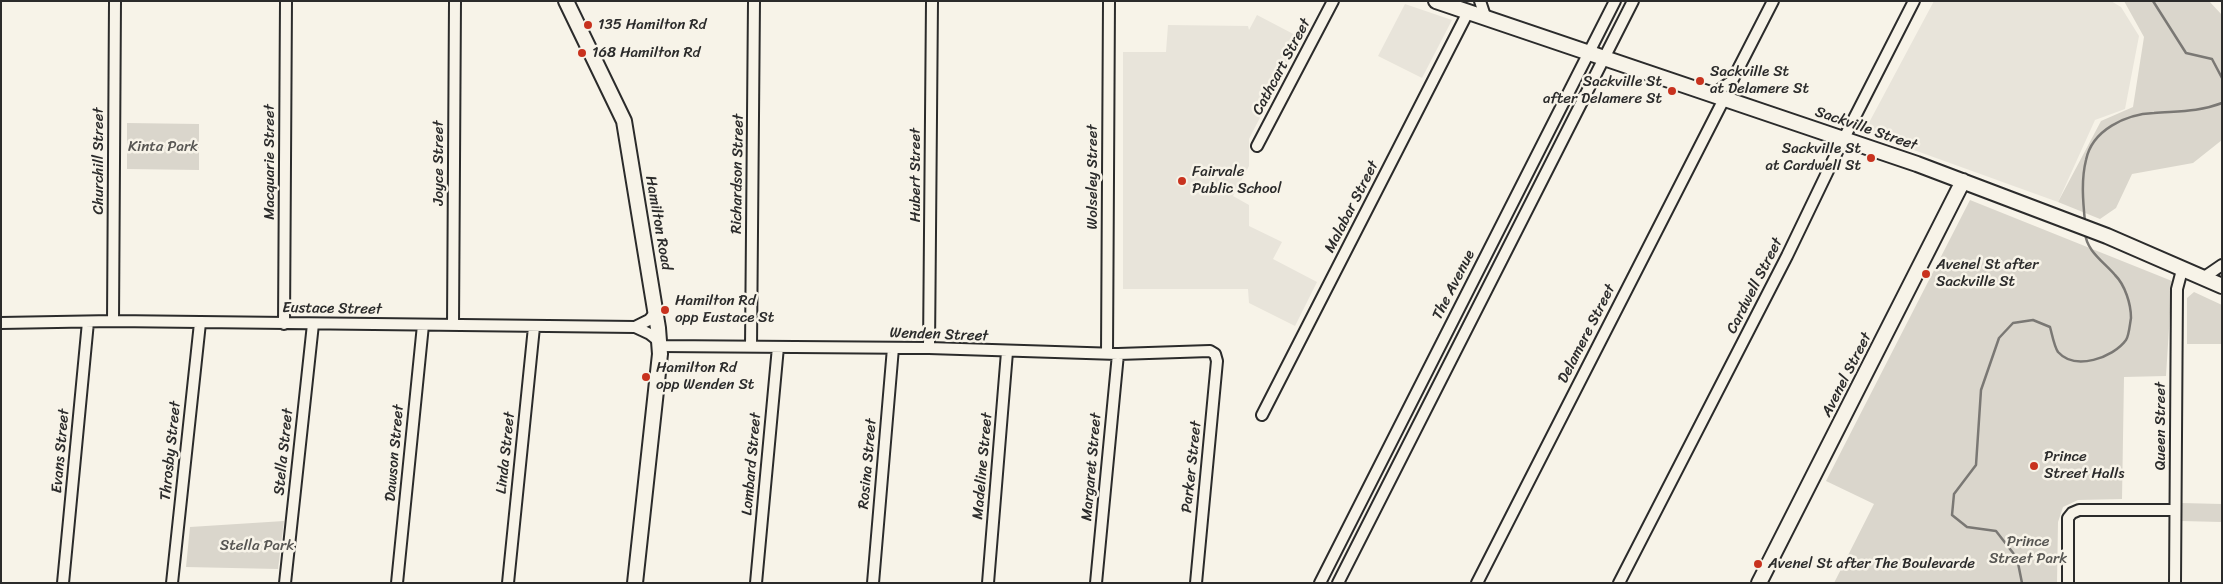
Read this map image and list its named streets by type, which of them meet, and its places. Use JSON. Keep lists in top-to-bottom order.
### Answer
{
  "streets": {
    "main road": ["Sackville Street", "Hamilton Road", "Avenel Street"],
    "street": [
      "Cathcart Street",
      "Churchill Street",
      "Macquarie Street",
      "Joyce Street",
      "Richardson Street",
      "Hubert Street",
      "Wolseley Street",
      "Malabar Street",
      "The Avenue",
      "Cardwell Street",
      "Eustace Street",
      "Delamere Street",
      "Wenden Street",
      "Queen Street",
      "Evans Street",
      "Throsby Street",
      "Stella Street",
      "Dawson Street",
      "Linda Street",
      "Lombard Street",
      "Rosina Street",
      "Madeline Street",
      "Margaret Street",
      "Parker Street"
    ]
  },
  "crossings": [
    ["Sackville Street", "Malabar Street"],
    ["Sackville Street", "The Avenue"],
    ["Sackville Street", "Cardwell Street"],
    ["Sackville Street", "Delamere Street"],
    ["Sackville Street", "Avenel Street"],
    ["Sackville Street", "Queen Street"],
    ["Churchill Street", "Eustace Street"],
    ["Macquarie Street", "Eustace Street"],
    ["Joyce Street", "Eustace Street"],
    ["Richardson Street", "Wenden Street"],
    ["Hubert Street", "Wenden Street"],
    ["Wolseley Street", "Wenden Street"],
    ["Hamilton Road", "Wenden Street"],
    ["Eustace Street", "Evans Street"],
    ["Eustace Street", "Throsby Street"],
    ["Eustace Street", "Stella Street"],
    ["Eustace Street", "Dawson Street"],
    ["Eustace Street", "Linda Street"],
    ["Wenden Street", "Lombard Street"],
    ["Wenden Street", "Rosina Street"],
    ["Wenden Street", "Madeline Street"],
    ["Wenden Street", "Margaret Street"],
    ["Wenden Street", "Parker Street"]
  ],
  "parks": ["Kinta Park", "Prince Street Park", "Stella Park"],
  "places": [
    "135 Hamilton Rd",
    "168 Hamilton Rd",
    "Sackville St at Delamere St",
    "Sackville St after Delamere St",
    "Sackville St at Cardwell St",
    "Fairvale Public School",
    "Avenel St after Sackville St",
    "Hamilton Rd opp Eustace St",
    "Hamilton Rd opp Wenden St",
    "Prince Street Halls",
    "Avenel St after The Boulevarde"
  ]
}
